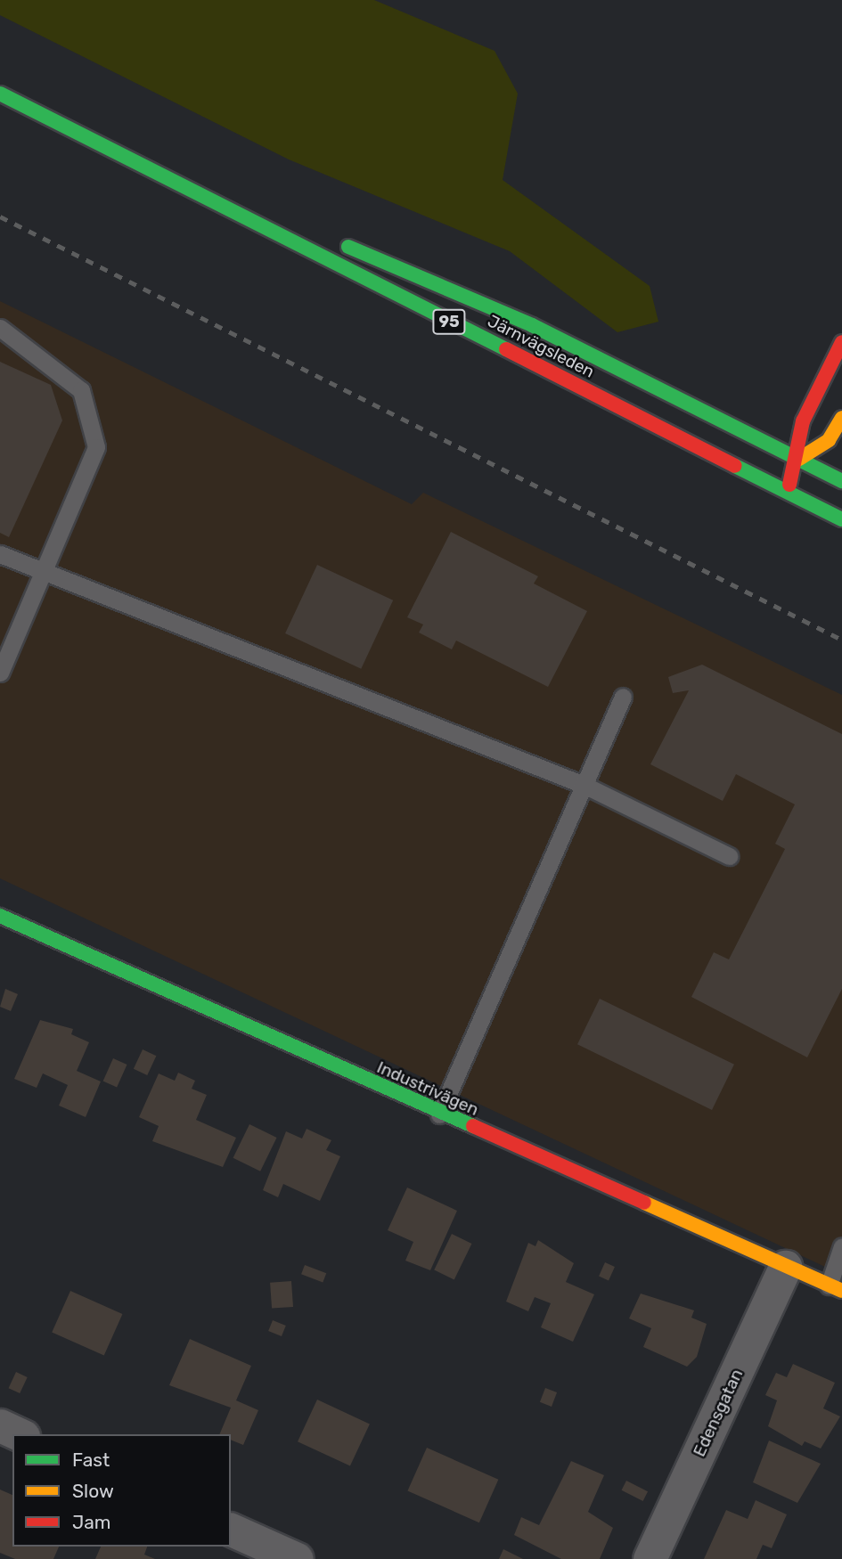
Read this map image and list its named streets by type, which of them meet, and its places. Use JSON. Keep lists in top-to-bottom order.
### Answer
{
  "streets": {
    "main road": ["95", "Järnvägsleden", "Industrivägen"],
    "street": ["Edensgatan"]
  },
  "crossings": [
    ["Industrivägen", "Edensgatan"]
  ],
  "legend": ["Fast", "Slow", "Jam"]
}
